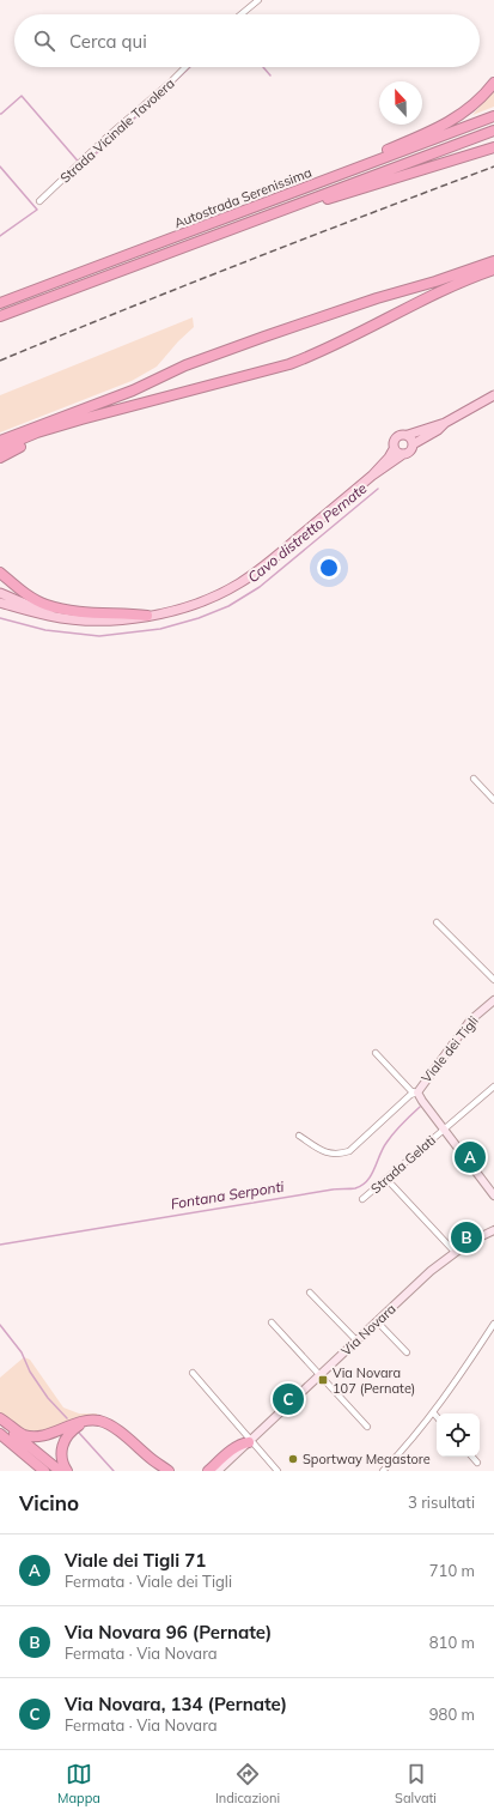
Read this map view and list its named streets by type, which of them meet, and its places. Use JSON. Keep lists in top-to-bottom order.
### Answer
{
  "streets": {
    "highway": ["Autostrada Serenissima"],
    "main road": ["Viale dei Tigli", "Via Novara"],
    "street": ["Strada Vicinale Tavolera", "Strada Gelati"]
  },
  "crossings": [
    ["Viale dei Tigli", "Strada Gelati"]
  ],
  "water": ["Cavo distretto Pernate", "Fontana Serponti"],
  "places": {
    "transit": ["Via Novara 107 (Pernate)"],
    "other": ["Sportway Megastore"]
  },
  "north": "top",
  "page": {
    "search": "Cerca qui",
    "pins": ["A", "B", "C"],
    "heading": ["Vicino", "3 risultati"],
    "list": [
      {
        "mark": "A",
        "name": "Viale dei Tigli 71",
        "note": "Fermata · Viale dei Tigli",
        "value": "710 m"
      },
      {
        "mark": "B",
        "name": "Via Novara 96 (Pernate)",
        "note": "Fermata · Via Novara",
        "value": "810 m"
      },
      {
        "mark": "C",
        "name": "Via Novara, 134 (Pernate)",
        "note": "Fermata · Via Novara",
        "value": "980 m"
      }
    ],
    "nav": ["Mappa", "Indicazioni", "Salvati"]
  }
}
